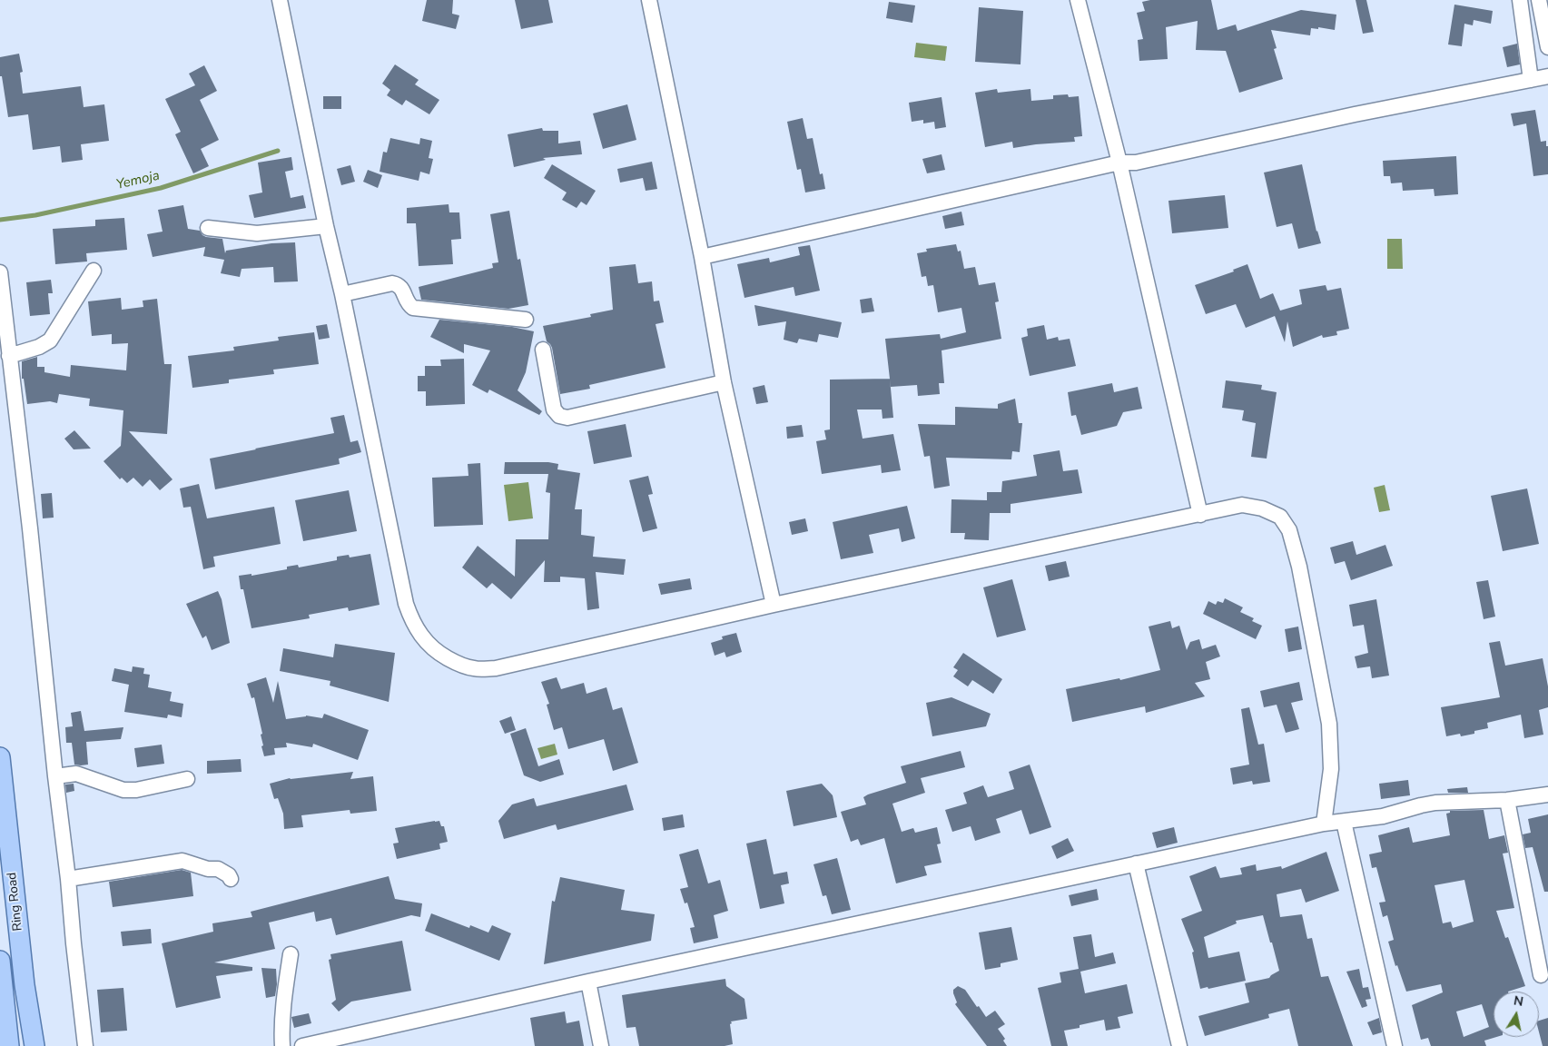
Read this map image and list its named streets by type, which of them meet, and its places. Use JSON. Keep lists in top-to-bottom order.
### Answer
{
  "streets": {
    "main road": ["Ring Road"]
  },
  "water": ["Yemoja"],
  "north": "top"
}
